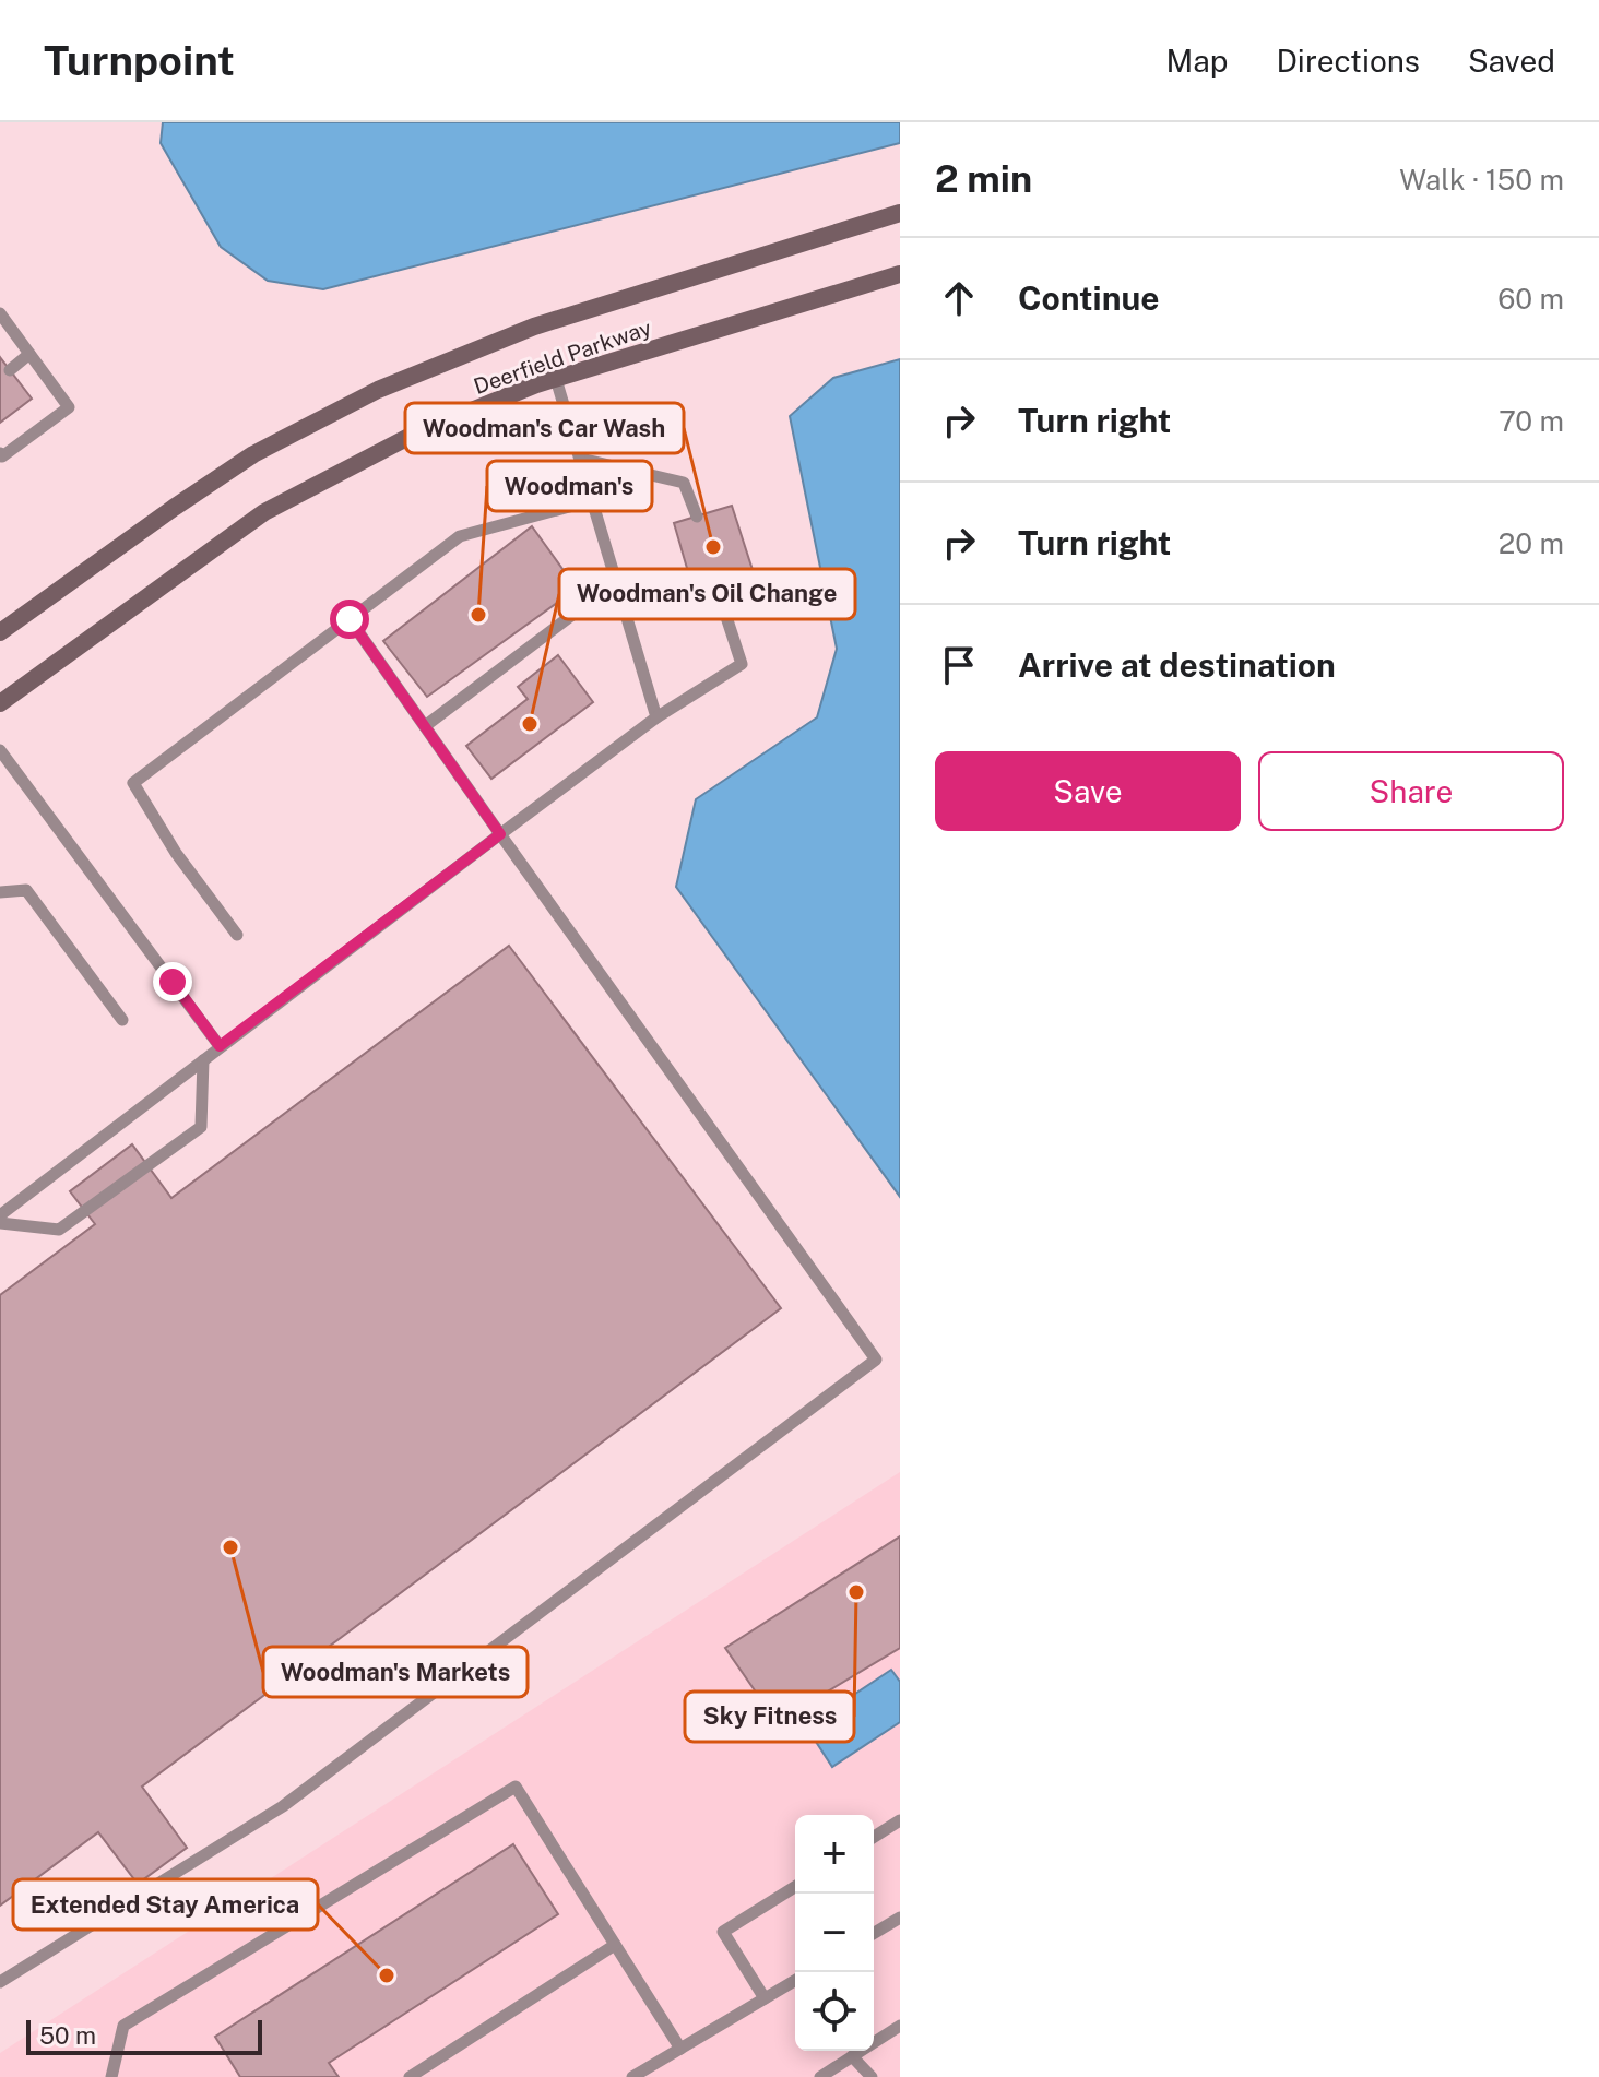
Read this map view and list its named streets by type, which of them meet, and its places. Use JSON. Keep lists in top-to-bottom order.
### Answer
{
  "streets": {
    "main road": ["Deerfield Parkway"]
  },
  "places": [
    "Woodman's Car Wash",
    "Woodman's",
    "Woodman's Oil Change",
    "Woodman's Markets",
    "Sky Fitness",
    "Extended Stay America"
  ],
  "scale_bar": "50 m",
  "page": {
    "header": "Turnpoint",
    "nav": ["Map", "Directions", "Saved"],
    "heading": ["2 min", "Walk · 150 m"],
    "list": [
      ["Continue", "60 m"],
      ["Turn right", "70 m"],
      ["Turn right", "20 m"],
      "Arrive at destination"
    ],
    "buttons": ["Save", "Share"],
    "map_buttons": ["+", "−"],
    "scale": "50 m"
  }
}
